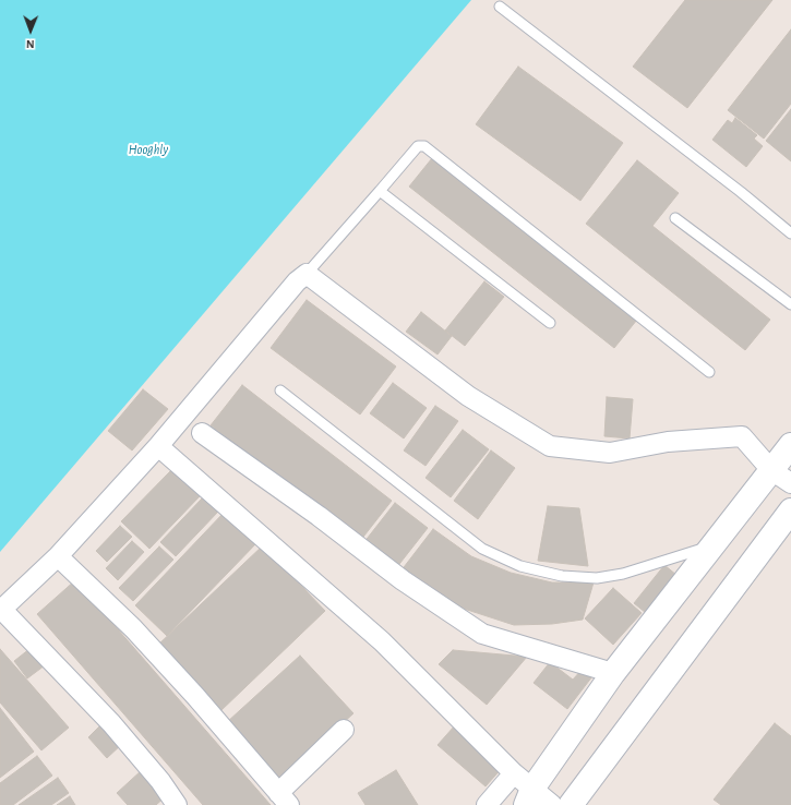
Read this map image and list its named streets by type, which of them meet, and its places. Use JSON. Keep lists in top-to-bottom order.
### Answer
{
  "water": ["Hooghly"],
  "north": "bottom"
}
